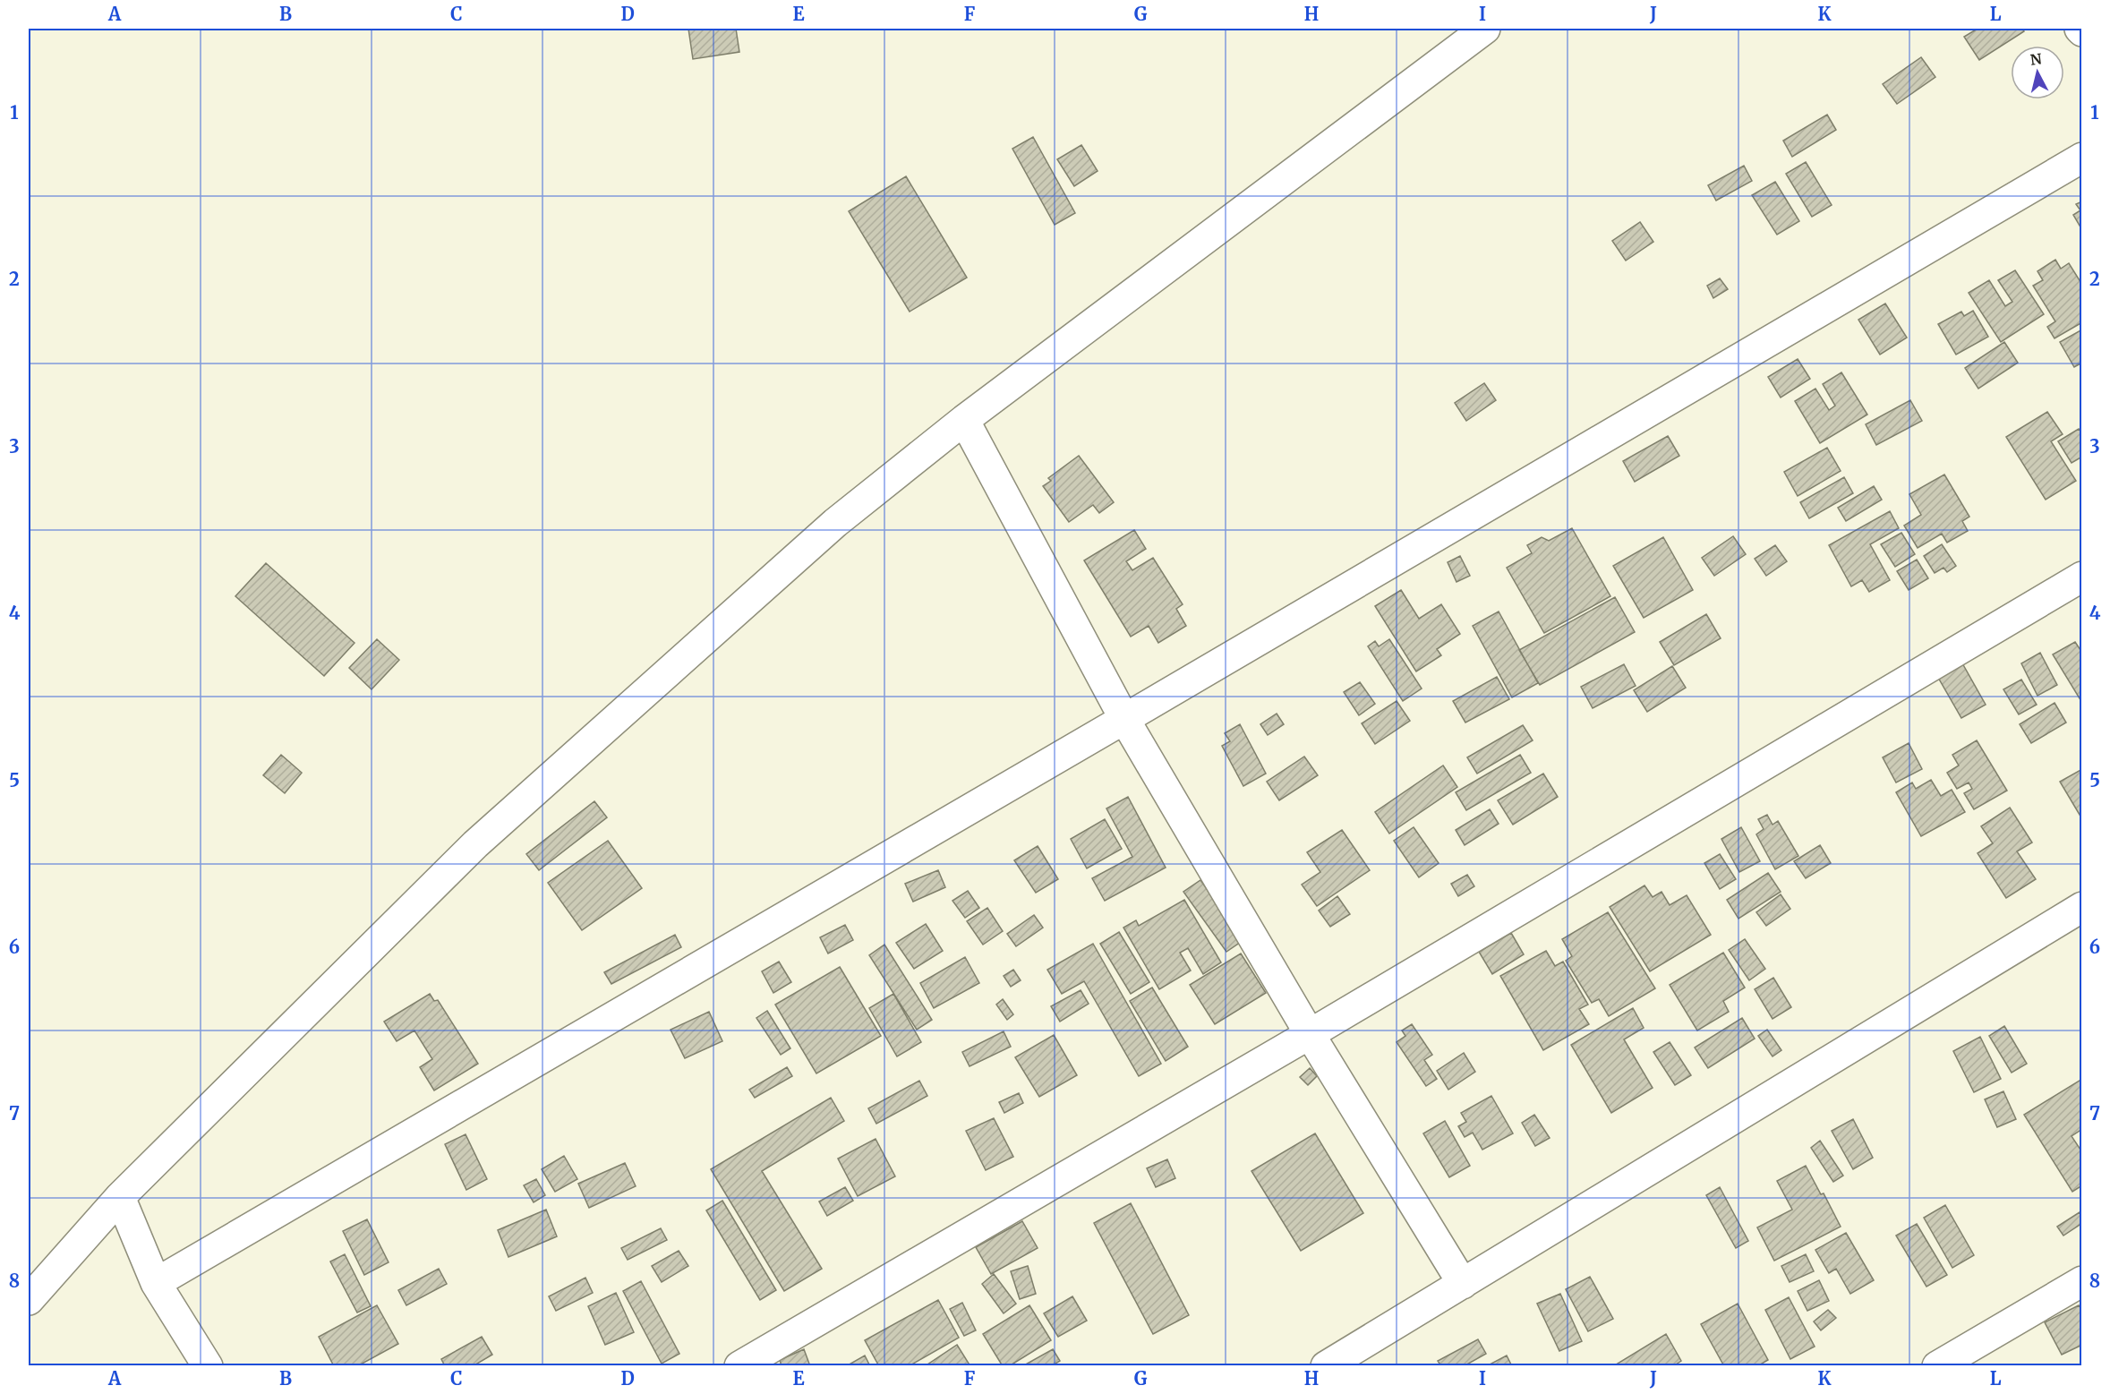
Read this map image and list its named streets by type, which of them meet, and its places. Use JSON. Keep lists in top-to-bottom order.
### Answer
{
  "north": "top",
  "grid": {
    "columns": [
      "A",
      "B",
      "C",
      "D",
      "E",
      "F",
      "G",
      "H",
      "I",
      "J",
      "K",
      "L"
    ],
    "rows": [
      "1",
      "2",
      "3",
      "4",
      "5",
      "6",
      "7",
      "8"
    ]
  }
}
